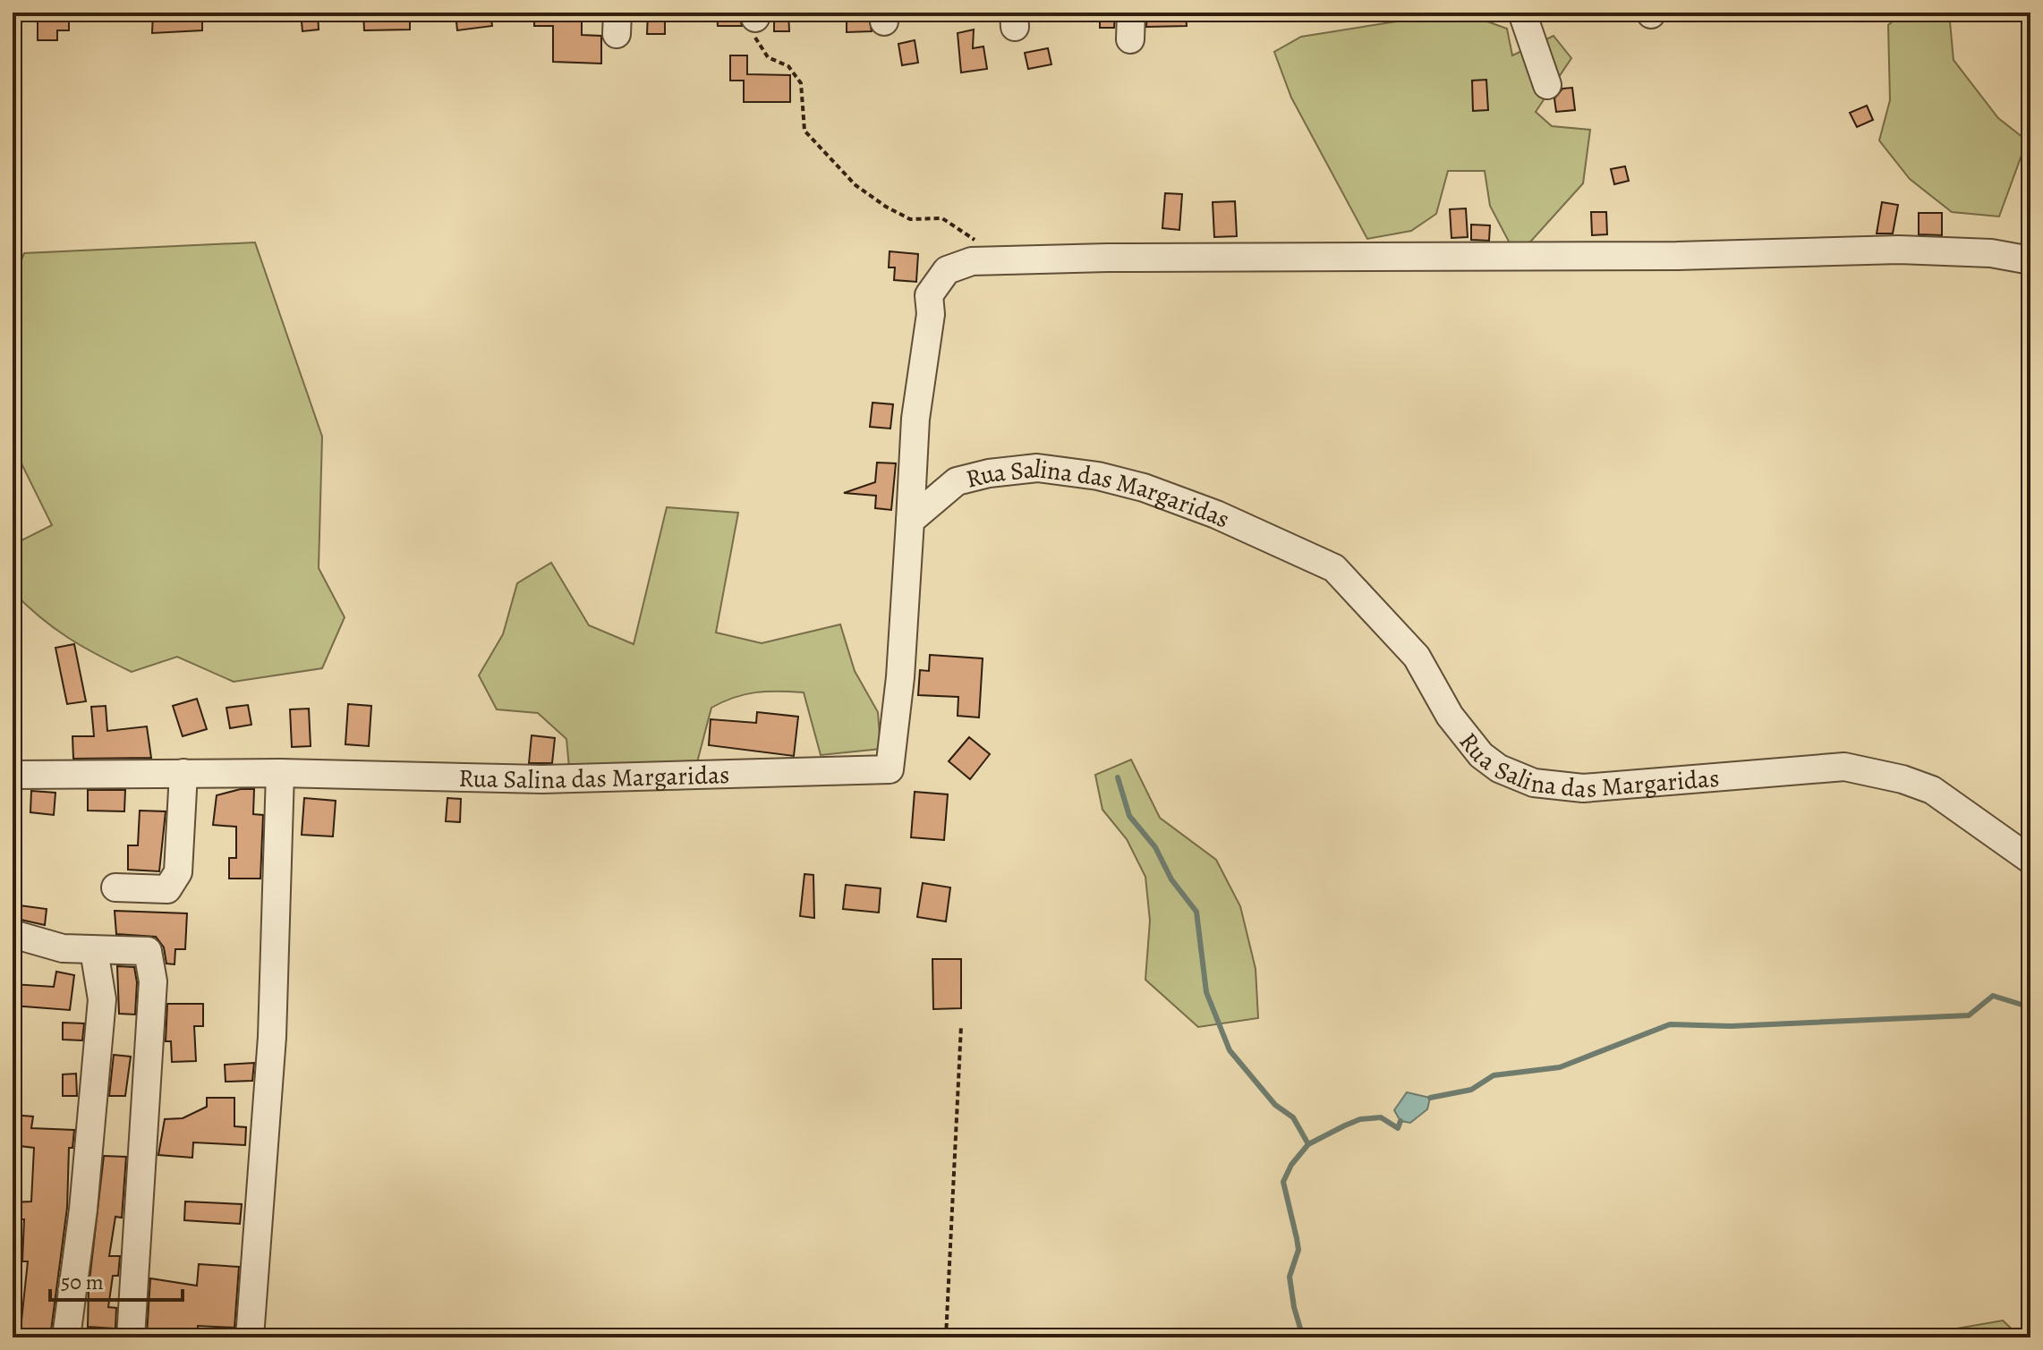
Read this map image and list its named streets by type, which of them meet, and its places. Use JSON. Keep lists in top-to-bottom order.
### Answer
{
  "streets": {
    "street": ["Rua Salina das Margaridas"]
  },
  "scale_bar": "50 m"
}
